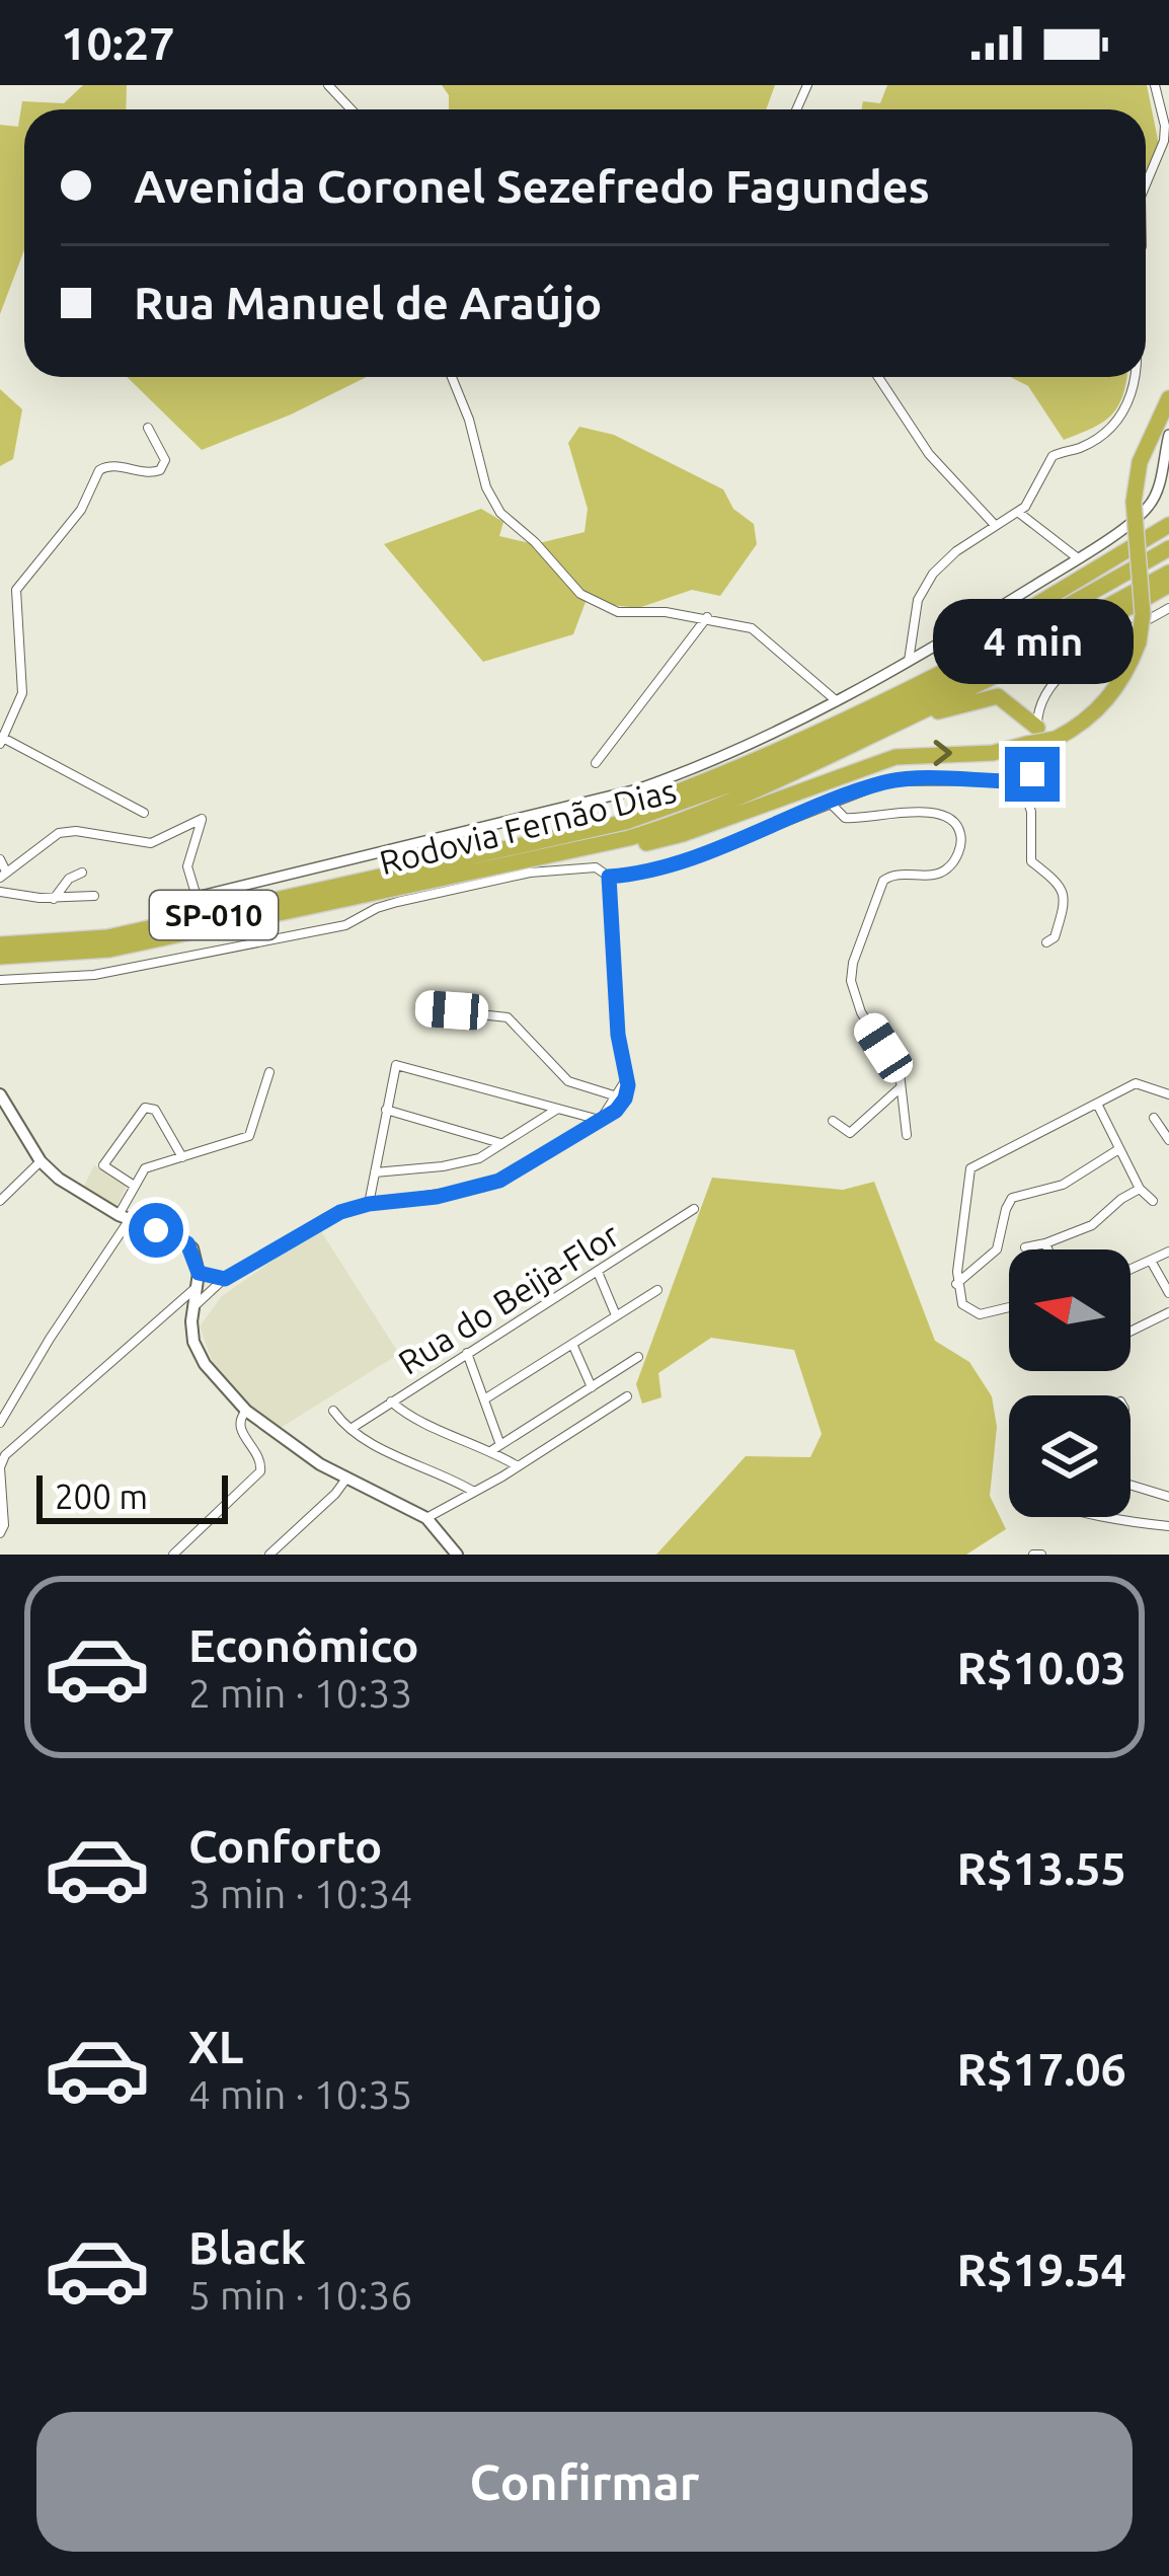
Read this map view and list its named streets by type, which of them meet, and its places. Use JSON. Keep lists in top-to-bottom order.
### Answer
{
  "streets": {
    "highway": ["Rodovia Fernão Dias", "SP-010"],
    "street": ["Rua do Beija-Flor"]
  },
  "scale_bar": "200 m",
  "north": "left",
  "page": {
    "status": "10:27",
    "banner": ["Avenida Coronel Sezefredo Fagundes", "Rua Manuel de Araújo"],
    "bubble": "4 min",
    "scale": "200 m",
    "list": [
      {
        "name": "Econômico",
        "note": "2 min · 10:33",
        "value": "R$10.03"
      },
      {
        "name": "Conforto",
        "note": "3 min · 10:34",
        "value": "R$13.55"
      },
      {
        "name": "XL",
        "note": "4 min · 10:35",
        "value": "R$17.06"
      },
      {
        "name": "Black",
        "note": "5 min · 10:36",
        "value": "R$19.54"
      }
    ],
    "buttons": "Confirmar"
  }
}
